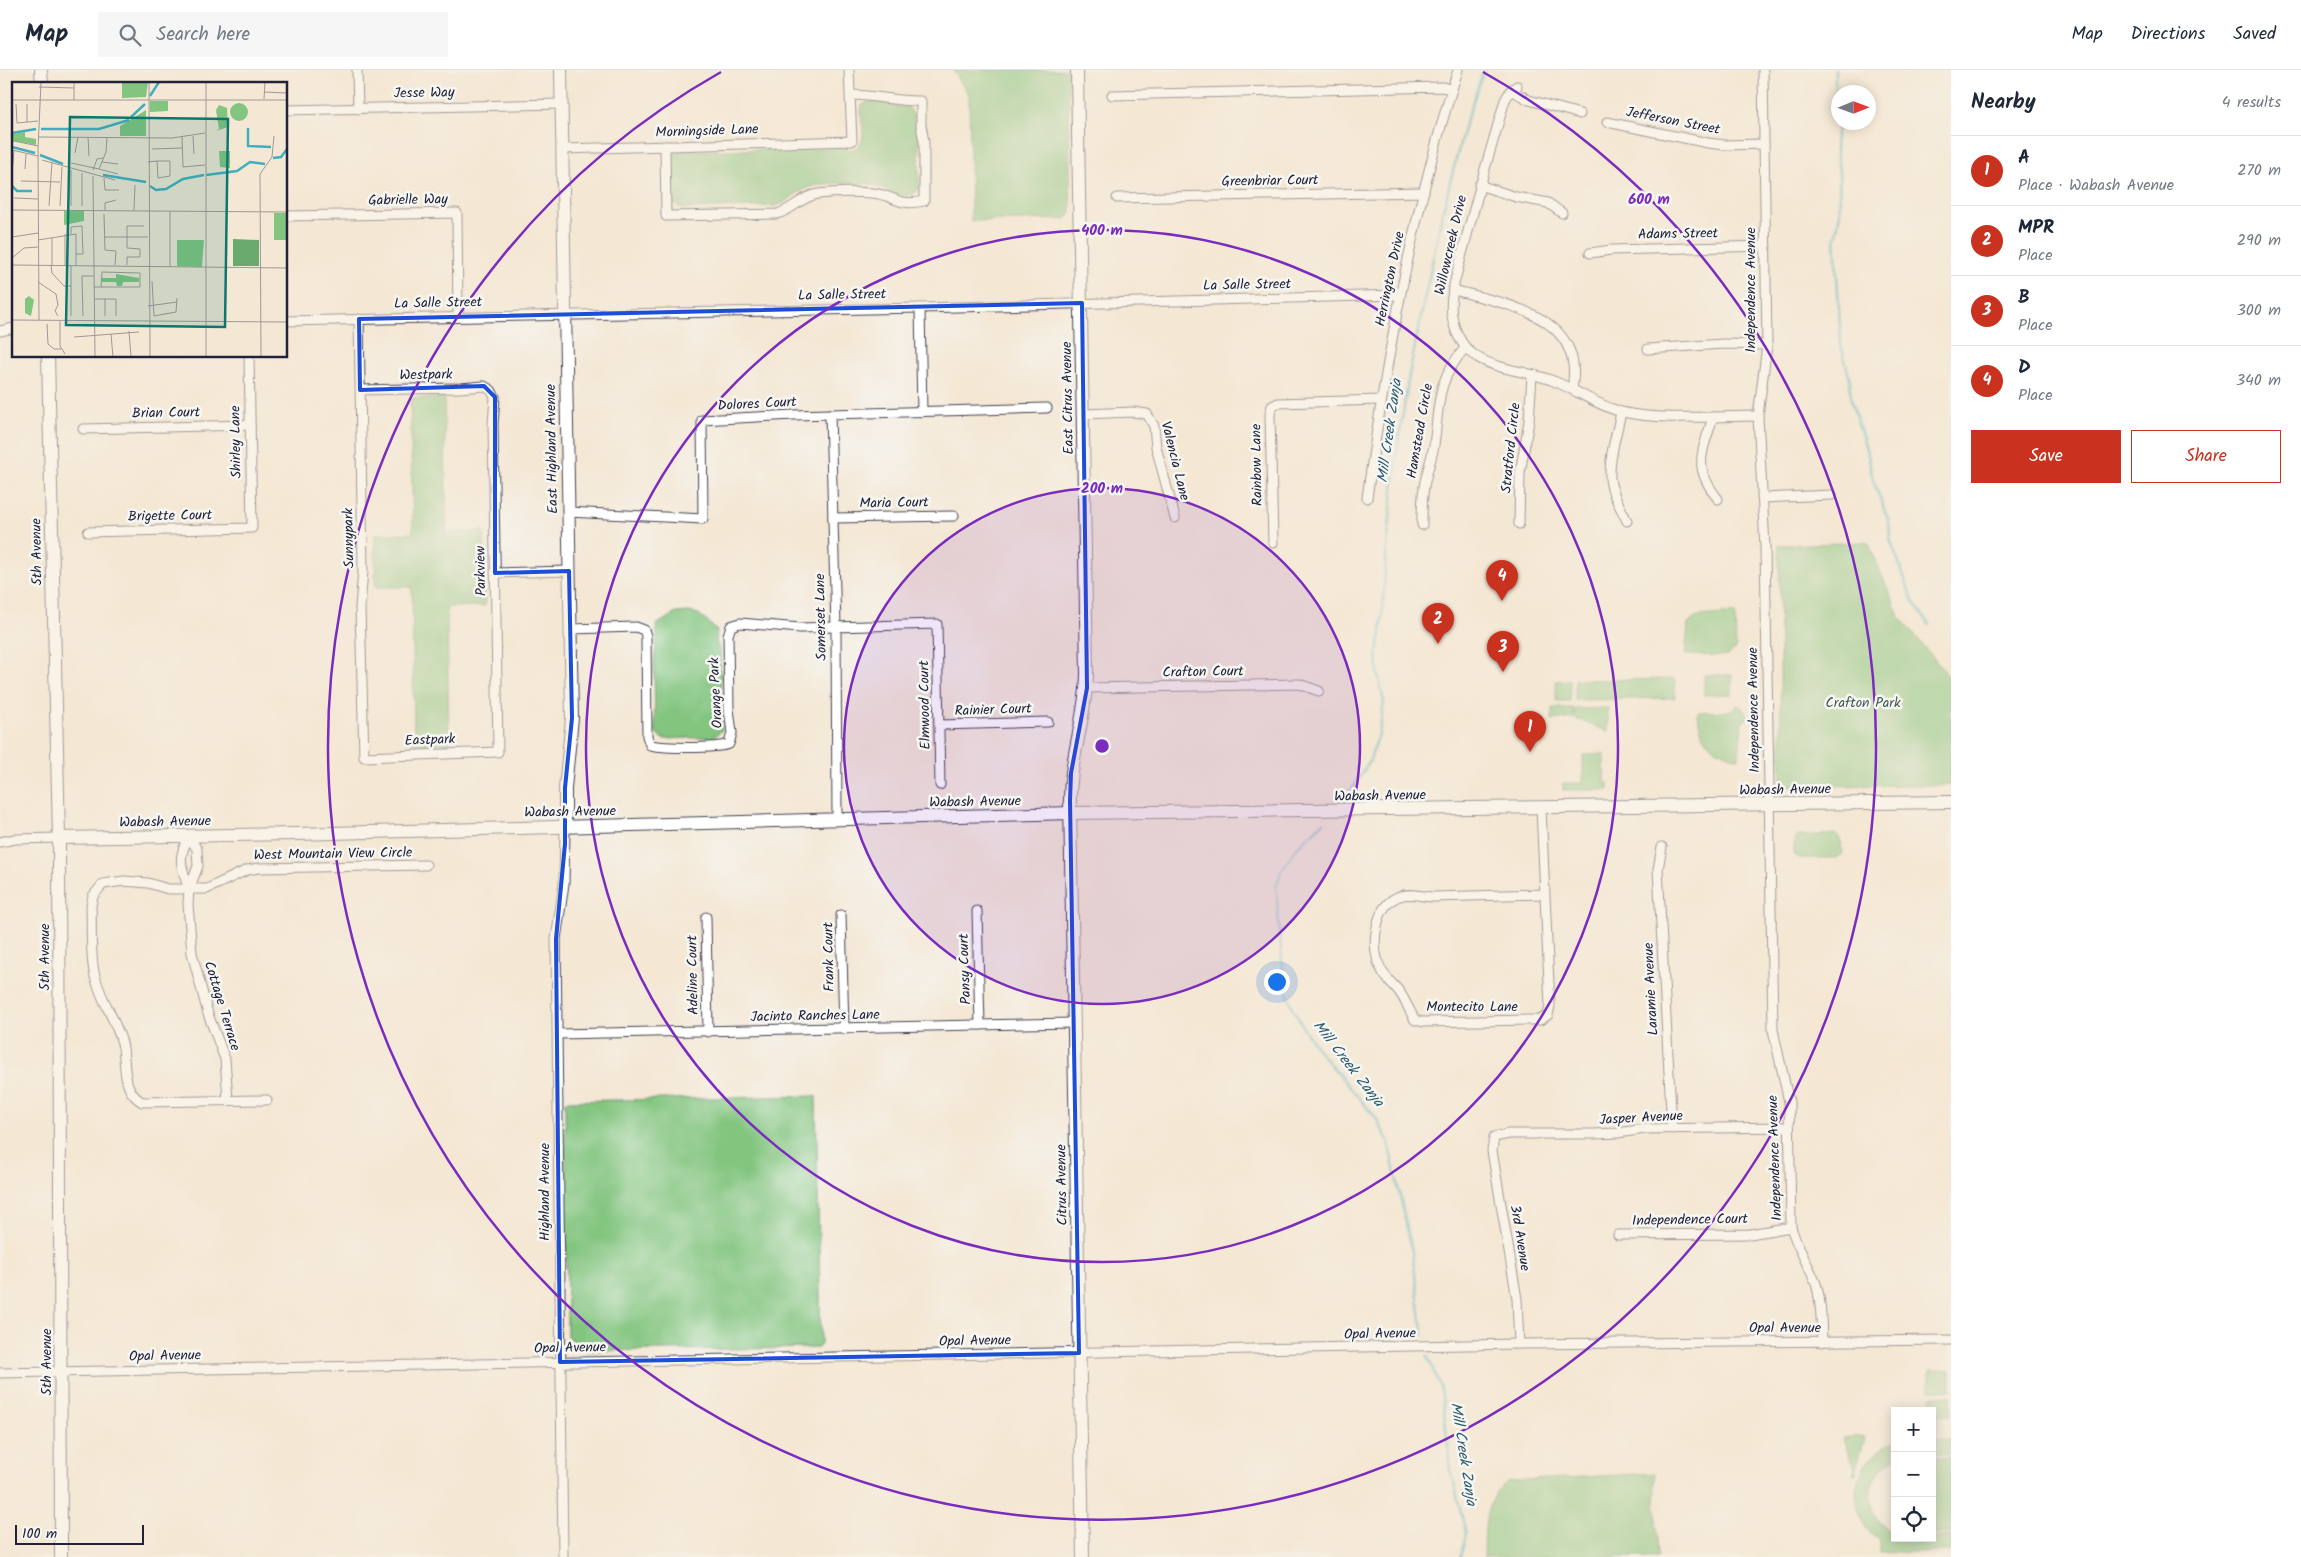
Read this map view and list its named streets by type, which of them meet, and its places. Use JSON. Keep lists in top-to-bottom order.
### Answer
{
  "streets": {
    "street": [
      "Jesse Way",
      "Jefferson Street",
      "Morningside Lane",
      "Greenbriar Court",
      "Gabrielle Way",
      "Adams Street",
      "Willowcreek Drive",
      "Herrington Drive",
      "La Salle Street",
      "Independence Avenue",
      "Westpark",
      "East Citrus Avenue",
      "Dolores Court",
      "Brian Court",
      "Hamstead Circle",
      "Shirley Lane",
      "Stratford Circle",
      "East Highland Avenue",
      "Valencia Lane",
      "Rainbow Lane",
      "Maria Court",
      "Brigette Court",
      "Sunnypark",
      "5th Avenue",
      "Parkview",
      "Somerset Lane",
      "Crafton Court",
      "Orange Park",
      "Elmwood Court",
      "Rainier Court",
      "Eastpark",
      "Wabash Avenue",
      "West Mountain View Circle",
      "Frank Court",
      "Pansy Court",
      "Adeline Court",
      "Laramie Avenue",
      "Cottage Terrace",
      "Montecito Lane",
      "Jacinto Ranches Lane",
      "Jasper Avenue",
      "Citrus Avenue",
      "Highland Avenue",
      "Independence Court",
      "3rd Avenue",
      "Opal Avenue"
    ]
  },
  "crossings": [
    ["Jesse Way", "East Highland Avenue"],
    ["Jefferson Street", "Independence Avenue"],
    ["Morningside Lane", "East Highland Avenue"],
    ["Greenbriar Court", "Herrington Drive"],
    ["Gabrielle Way", "La Salle Street"],
    ["Adams Street", "Independence Avenue"],
    ["Willowcreek Drive", "Independence Avenue"],
    ["Willowcreek Drive", "Hamstead Circle"],
    ["Willowcreek Drive", "Stratford Circle"],
    ["Herrington Drive", "La Salle Street"],
    ["Herrington Drive", "Rainbow Lane"],
    ["La Salle Street", "East Citrus Avenue"],
    ["La Salle Street", "East Highland Avenue"],
    ["La Salle Street", "Sunnypark"],
    ["Independence Avenue", "Wabash Avenue"],
    ["Independence Avenue", "Jasper Avenue"],
    ["Independence Avenue", "Independence Court"],
    ["Independence Avenue", "Opal Avenue"],
    ["Westpark", "Sunnypark"],
    ["Westpark", "Parkview"],
    ["East Citrus Avenue", "Valencia Lane"],
    ["East Citrus Avenue", "Crafton Court"],
    ["East Citrus Avenue", "Wabash Avenue"],
    ["East Citrus Avenue", "Citrus Avenue"],
    ["Dolores Court", "East Highland Avenue"],
    ["Dolores Court", "Somerset Lane"],
    ["Brian Court", "Shirley Lane"],
    ["Shirley Lane", "Brigette Court"],
    ["East Highland Avenue", "Orange Park"],
    ["East Highland Avenue", "Wabash Avenue"],
    ["East Highland Avenue", "Highland Avenue"],
    ["Maria Court", "Somerset Lane"],
    ["Sunnypark", "Eastpark"],
    ["5th Avenue", "Wabash Avenue"],
    ["5th Avenue", "Opal Avenue"],
    ["Parkview", "Eastpark"],
    ["Somerset Lane", "Orange Park"],
    ["Somerset Lane", "Elmwood Court"],
    ["Somerset Lane", "Wabash Avenue"],
    ["Orange Park", "Elmwood Court"],
    ["Elmwood Court", "Rainier Court"],
    ["Wabash Avenue", "Cottage Terrace"],
    ["Wabash Avenue", "Montecito Lane"],
    ["Wabash Avenue", "Citrus Avenue"],
    ["Wabash Avenue", "Highland Avenue"],
    ["West Mountain View Circle", "Cottage Terrace"],
    ["Frank Court", "Jacinto Ranches Lane"],
    ["Pansy Court", "Jacinto Ranches Lane"],
    ["Adeline Court", "Jacinto Ranches Lane"],
    ["Laramie Avenue", "Jasper Avenue"],
    ["Jacinto Ranches Lane", "Citrus Avenue"],
    ["Jacinto Ranches Lane", "Highland Avenue"],
    ["Jasper Avenue", "3rd Avenue"],
    ["Citrus Avenue", "Opal Avenue"],
    ["Highland Avenue", "Opal Avenue"],
    ["3rd Avenue", "Opal Avenue"]
  ],
  "water": ["Mill Creek Zanja"],
  "parks": ["Crafton Park"],
  "scale_bar": "100 m",
  "north": "right",
  "page": {
    "header": "Map",
    "search": "Search here",
    "nav": ["Map", "Directions", "Saved"],
    "heading": ["Nearby", "4 results"],
    "list": [
      {
        "mark": "1",
        "name": "A",
        "note": "Place · Wabash Avenue",
        "value": "270 m"
      },
      {
        "mark": "2",
        "name": "MPR",
        "note": "Place",
        "value": "290 m"
      },
      {
        "mark": "3",
        "name": "B",
        "note": "Place",
        "value": "300 m"
      },
      {
        "mark": "4",
        "name": "D",
        "note": "Place",
        "value": "340 m"
      }
    ],
    "buttons": ["Save", "Share"],
    "pins": [
      "4",
      "2",
      "3",
      "1"
    ],
    "map_buttons": ["+", "−"],
    "scale": "100 m"
  },
  "rings": ["600 m", "400 m", "200 m"]
}
